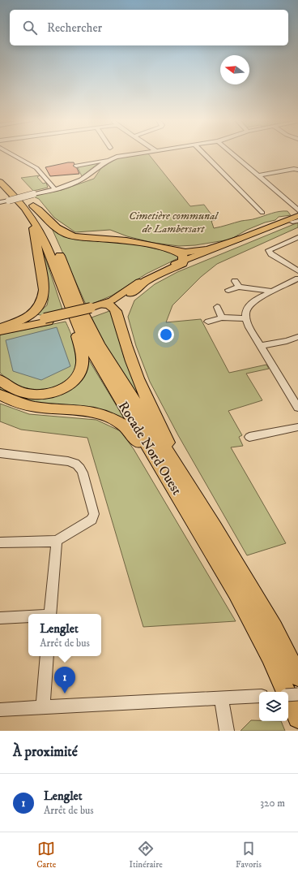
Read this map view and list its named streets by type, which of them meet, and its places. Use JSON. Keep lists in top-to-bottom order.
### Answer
{
  "streets": {
    "highway": ["Rocade Nord Ouest"]
  },
  "parks": ["Cimetière communal de Lambersart"],
  "north": "left",
  "page": {
    "search": "Rechercher",
    "popup": ["Lenglet", "Arrêt de bus"],
    "pins": "1",
    "heading": "À proximité",
    "list": [
      {
        "mark": "1",
        "name": "Lenglet",
        "note": "Arrêt de bus",
        "value": "320 m"
      }
    ],
    "nav": ["Carte", "Itinéraire", "Favoris"]
  }
}
